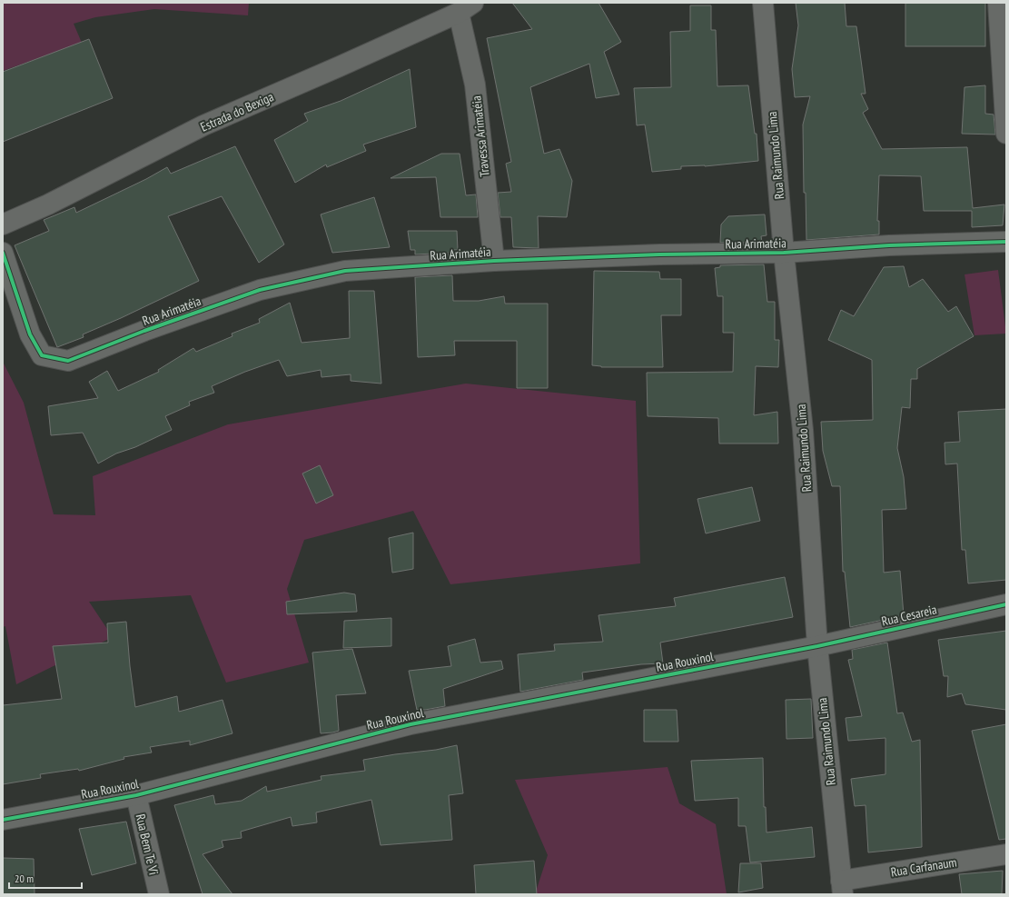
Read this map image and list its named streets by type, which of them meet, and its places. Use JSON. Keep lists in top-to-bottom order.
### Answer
{
  "streets": {
    "street": [
      "Estrada do Bexiga",
      "Travessa Arimatéia",
      "Rua Raimundo Lima",
      "Rua Arimatéia",
      "Rua Cesareia",
      "Rua Rouxinol",
      "Rua Bem Te Vi",
      "Rua Carfanaum"
    ]
  },
  "crossings": [
    ["Estrada do Bexiga", "Travessa Arimatéia"],
    ["Travessa Arimatéia", "Rua Arimatéia"],
    ["Rua Raimundo Lima", "Rua Arimatéia"],
    ["Rua Raimundo Lima", "Rua Cesareia"],
    ["Rua Raimundo Lima", "Rua Rouxinol"],
    ["Rua Raimundo Lima", "Rua Carfanaum"],
    ["Rua Cesareia", "Rua Rouxinol"],
    ["Rua Rouxinol", "Rua Bem Te Vi"]
  ],
  "scale_bar": "20 m"
}
